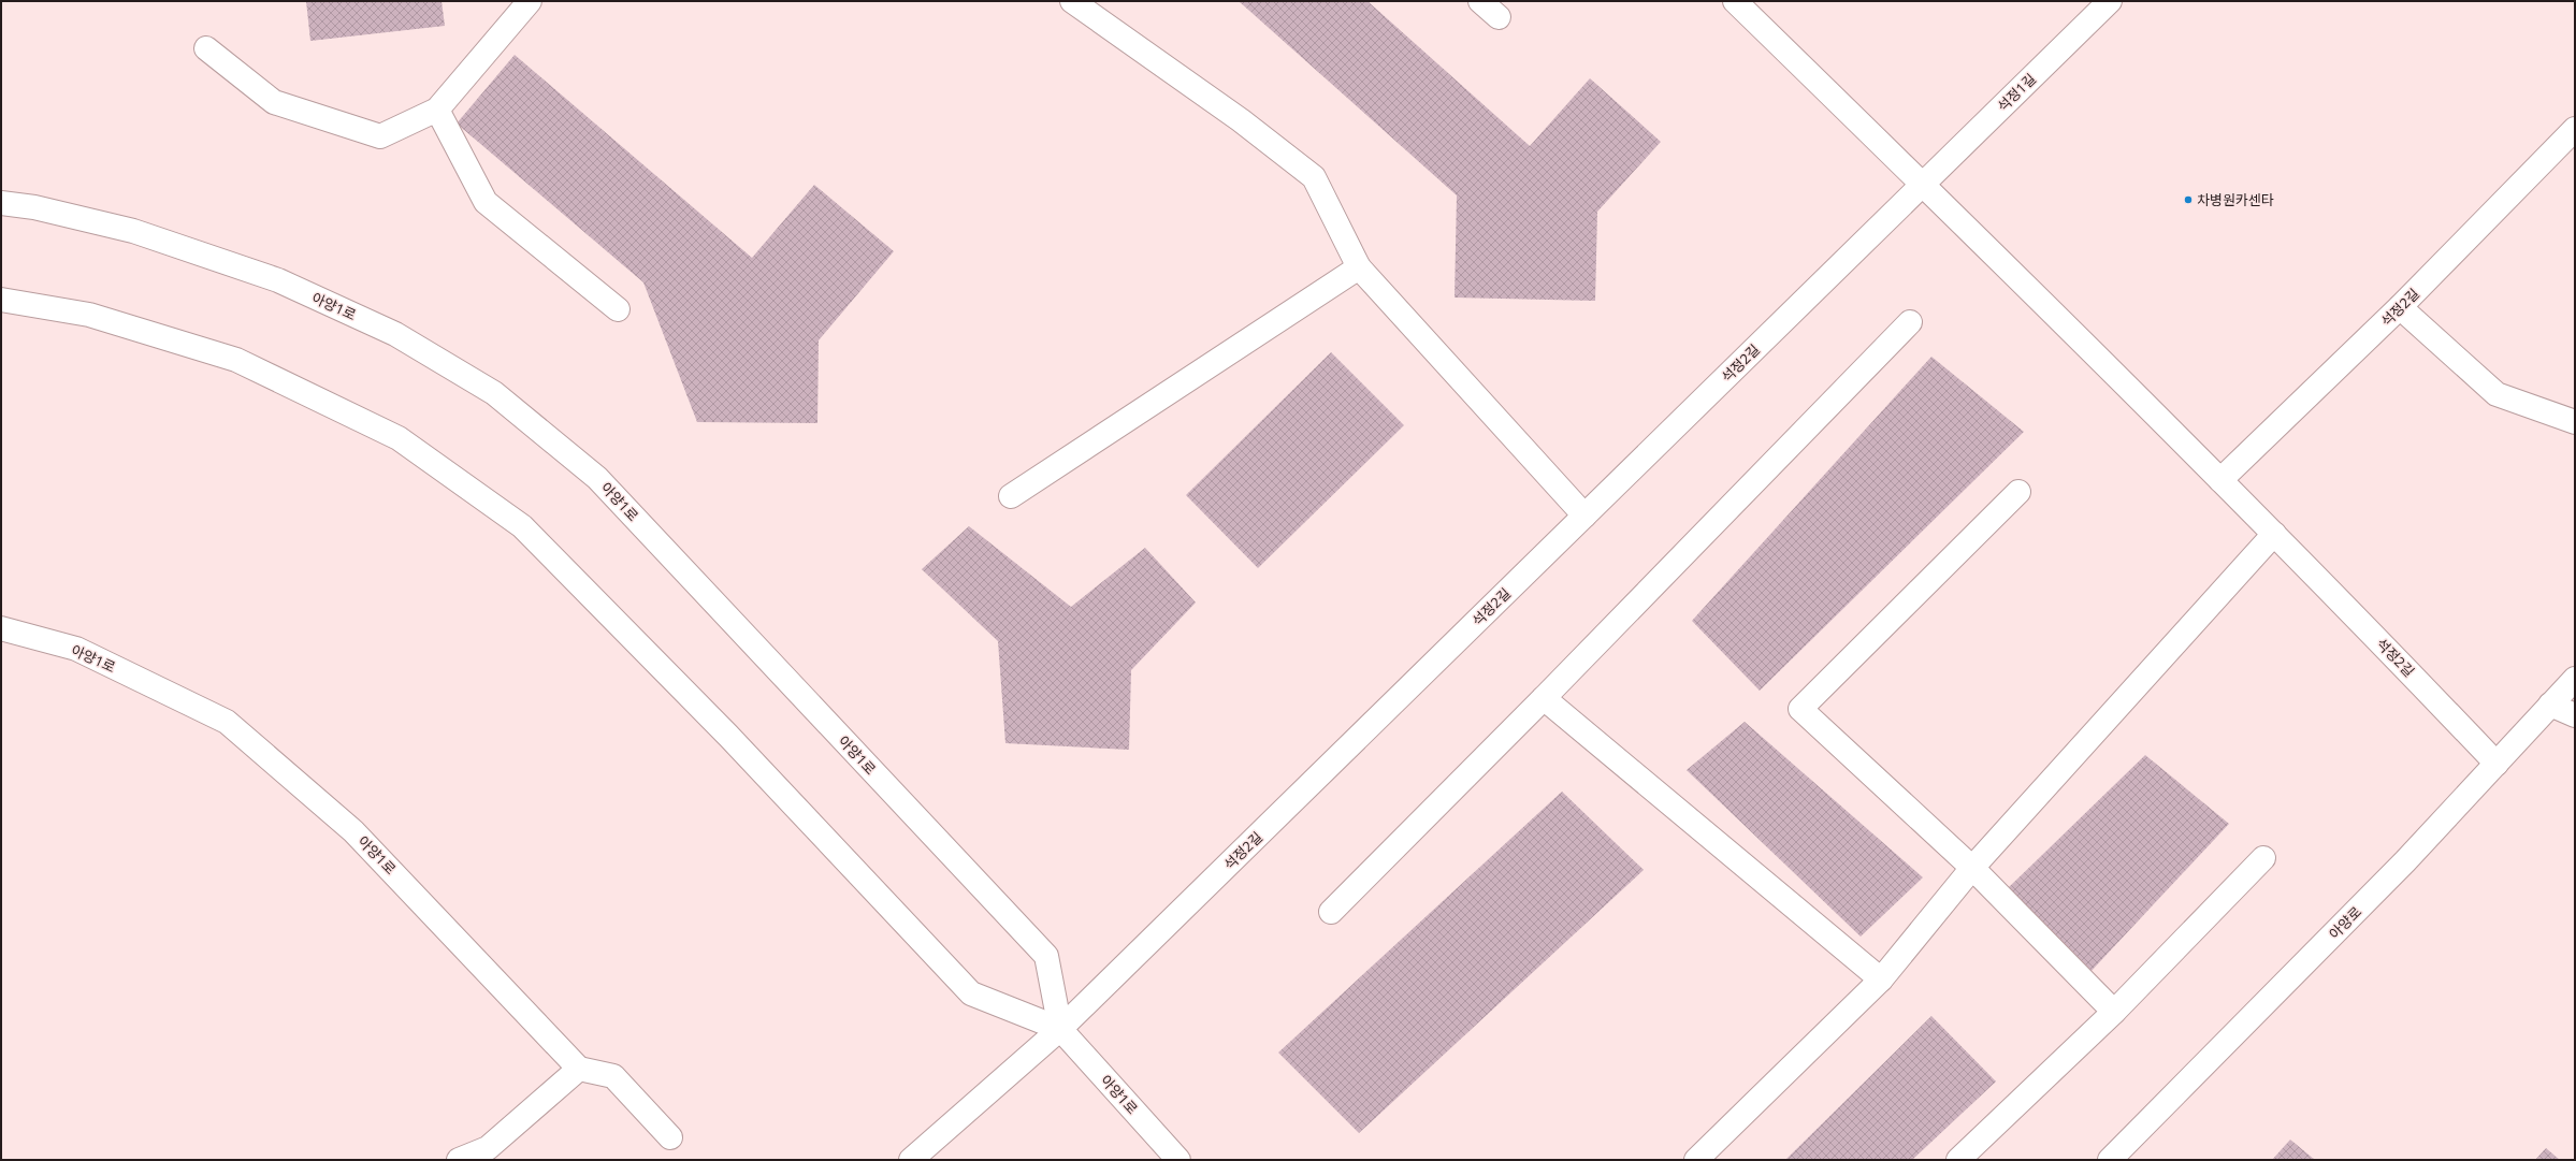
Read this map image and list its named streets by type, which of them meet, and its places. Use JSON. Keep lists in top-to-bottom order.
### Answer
{
  "streets": {
    "street": [
      "석정1길",
      "아양1로",
      "석정2길",
      "아양로"
    ]
  },
  "crossings": [
    ["석정1길", "석정2길"],
    ["아양1로", "석정2길"],
    ["석정2길", "아양로"]
  ],
  "places": ["차병원카센타"]
}
